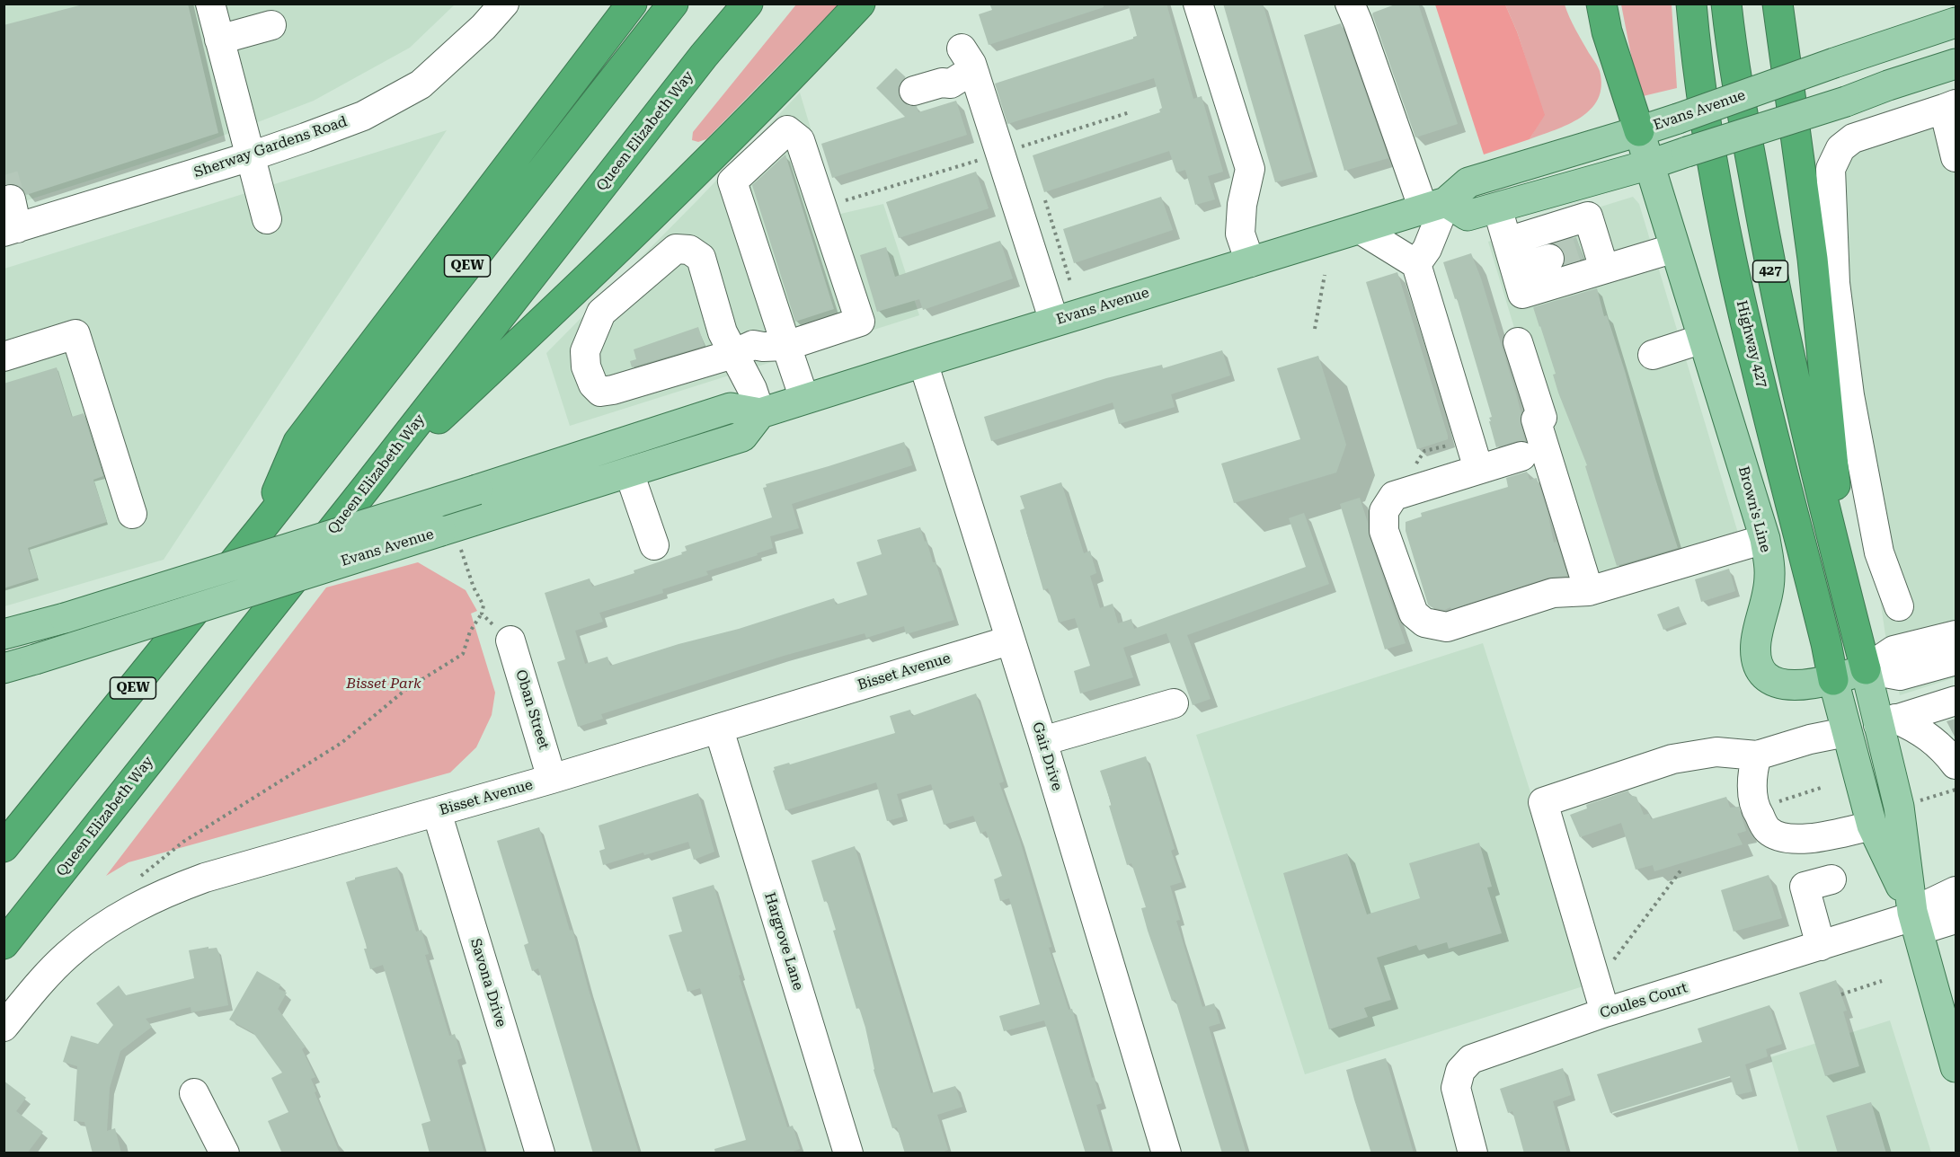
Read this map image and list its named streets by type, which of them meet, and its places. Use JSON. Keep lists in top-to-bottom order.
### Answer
{
  "streets": {
    "highway": [
      "Queen Elizabeth Way",
      "QEW",
      "427",
      "Highway 427"
    ],
    "main road": ["Evans Avenue", "Brown's Line"],
    "street": [
      "Sherway Gardens Road",
      "Bisset Avenue",
      "Oban Street",
      "Gair Drive",
      "Hargrove Lane",
      "Savona Drive",
      "Coules Court"
    ]
  },
  "crossings": [
    ["Evans Avenue", "Brown's Line"],
    ["Evans Avenue", "Gair Drive"],
    ["Highway 427", "Brown's Line"],
    ["Bisset Avenue", "Oban Street"],
    ["Bisset Avenue", "Gair Drive"],
    ["Bisset Avenue", "Hargrove Lane"],
    ["Bisset Avenue", "Savona Drive"]
  ],
  "parks": ["Bisset Park"]
}
